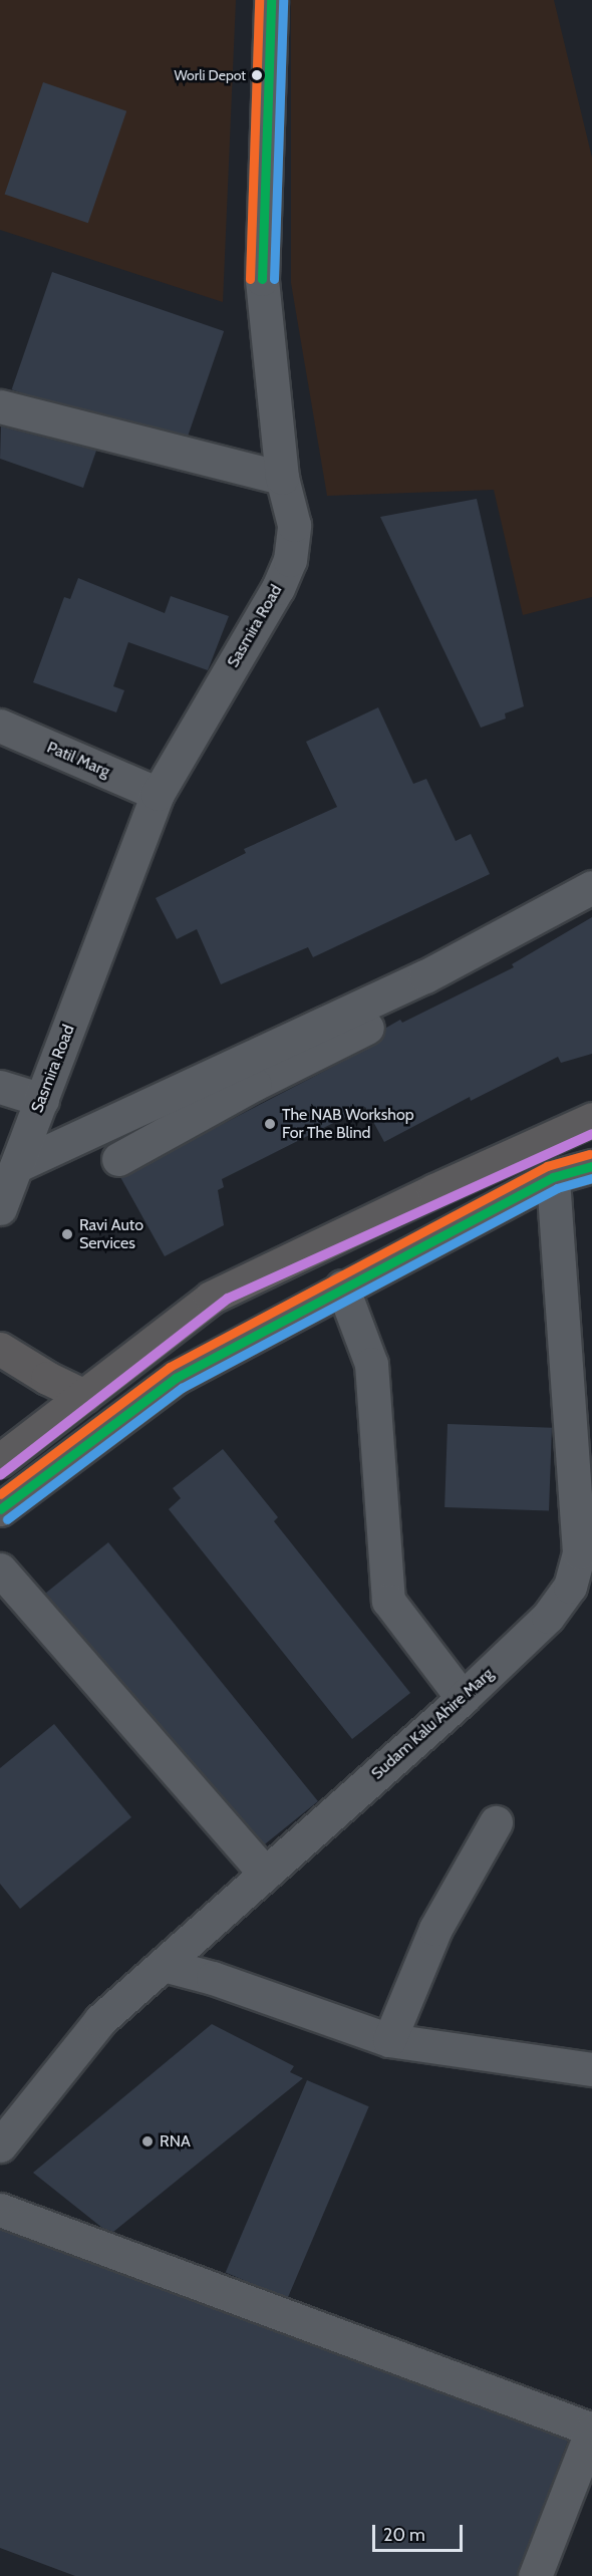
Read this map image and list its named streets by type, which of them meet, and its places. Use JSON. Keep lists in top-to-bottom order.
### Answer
{
  "streets": {
    "street": ["Sasmira Road", "Patil Marg", "Sudam Kalu Ahire Marg"]
  },
  "crossings": [
    ["Sasmira Road", "Patil Marg"]
  ],
  "places": [
    "Worli Depot",
    "The NAB Workshop For The Blind",
    "Ravi Auto Services",
    "RNA"
  ],
  "scale_bar": "20 m"
}
